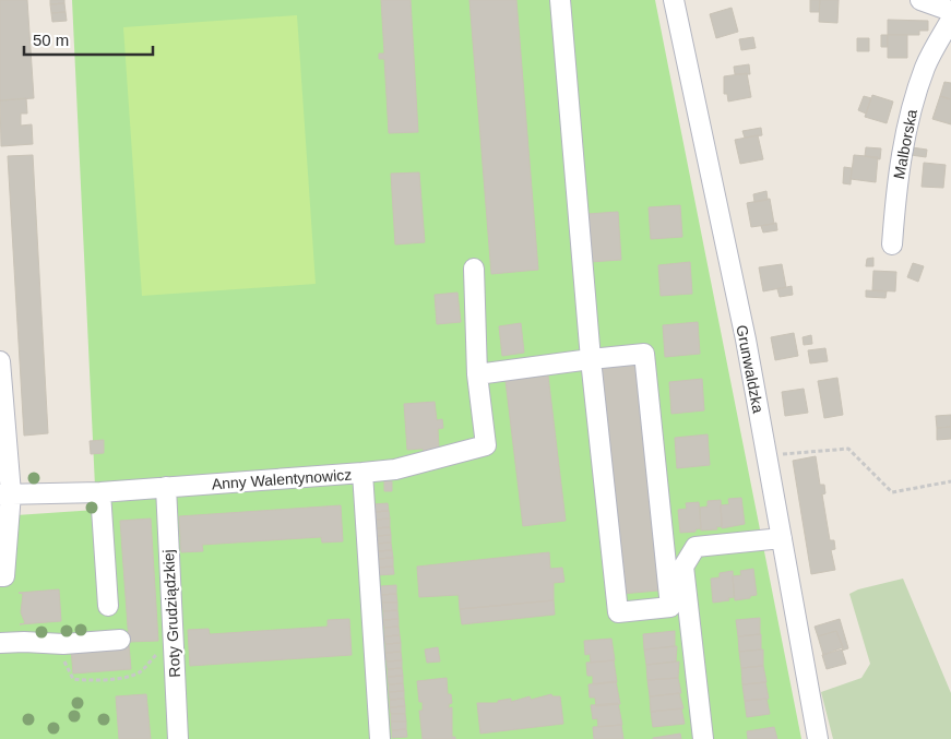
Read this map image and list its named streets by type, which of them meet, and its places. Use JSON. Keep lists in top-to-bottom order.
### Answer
{
  "streets": {
    "street": [
      "Malborska",
      "Grunwaldzka",
      "Anny Walentynowicz",
      "Roty Grudziądzkiej"
    ]
  },
  "crossings": [
    ["Anny Walentynowicz", "Roty Grudziądzkiej"]
  ],
  "scale_bar": "50 m"
}
